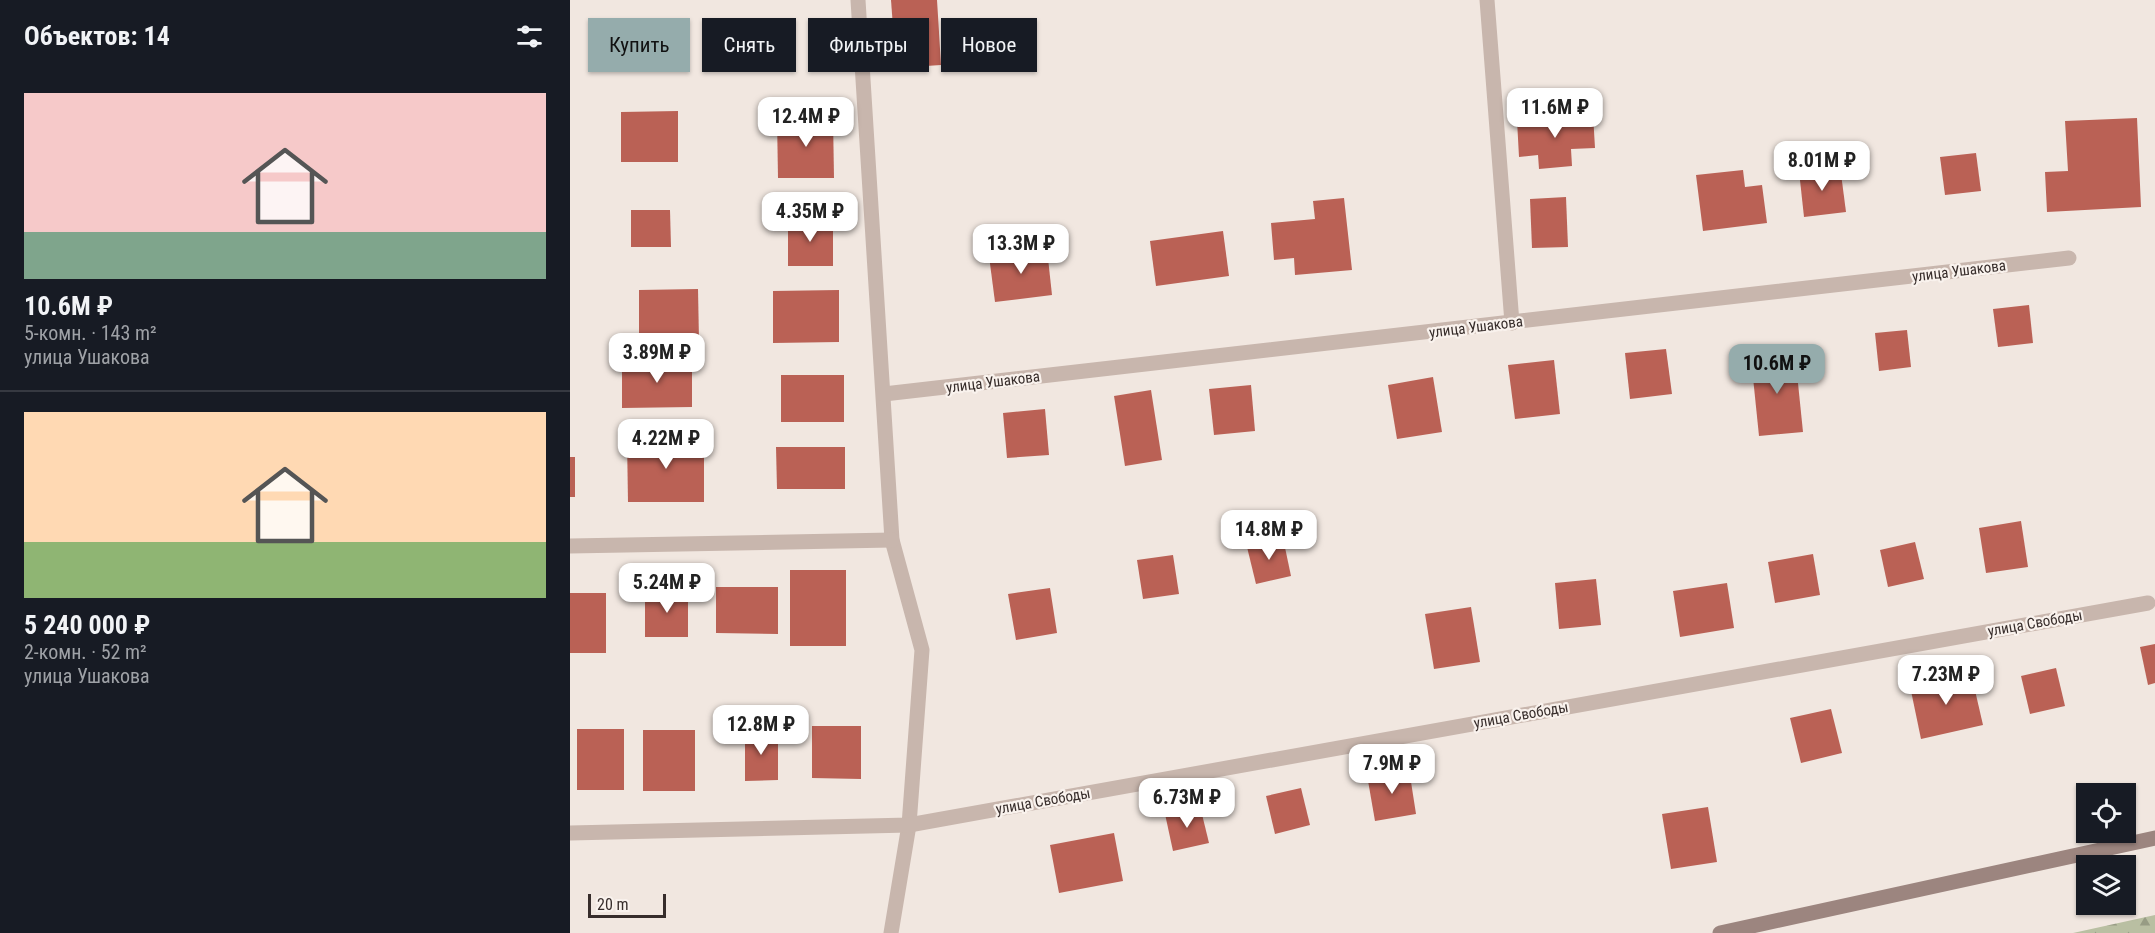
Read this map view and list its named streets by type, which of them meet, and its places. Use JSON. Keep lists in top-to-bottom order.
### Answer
{
  "streets": {
    "street": ["улица Ушакова", "улица Свободы"]
  },
  "scale_bar": "20 m",
  "page": {
    "heading": "Объектов: 14",
    "chip": [
      "Купить",
      "Снять",
      "Фильтры",
      "Новое"
    ],
    "list": [
      {
        "name": "10.6M ₽",
        "note": "5-комн. · 143 m² · улица Ушакова"
      },
      {
        "name": "5 240 000 ₽",
        "note": "2-комн. · 52 m² · улица Ушакова"
      }
    ],
    "price": [
      "11.6M ₽",
      "12.4M ₽",
      "8.01M ₽",
      "4.35M ₽",
      "13.3M ₽",
      "3.89M ₽",
      "10.6M ₽",
      "4.22M ₽",
      "14.8M ₽",
      "5.24M ₽",
      "7.23M ₽",
      "12.8M ₽",
      "7.9M ₽",
      "6.73M ₽"
    ],
    "scale": "20 m"
  }
}
